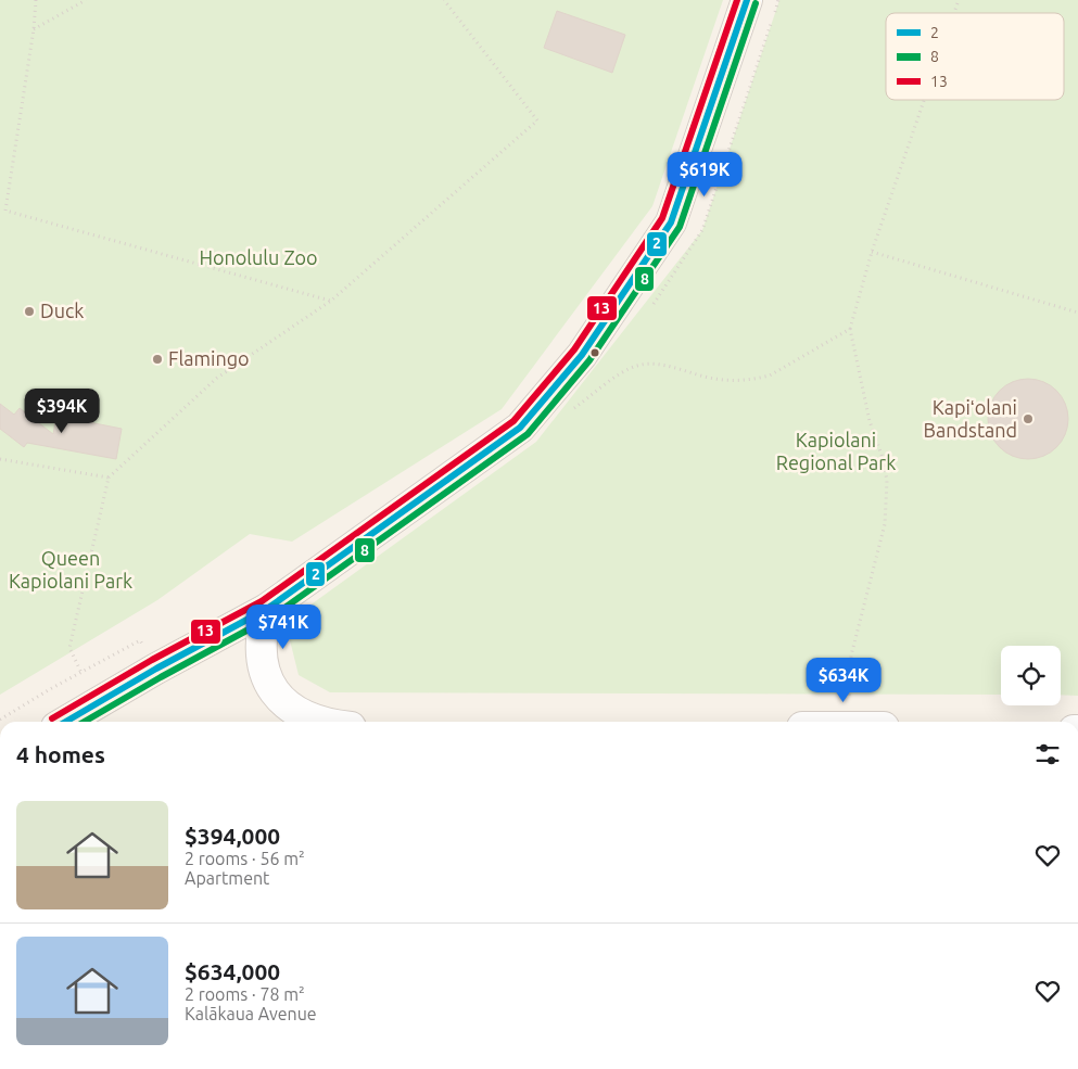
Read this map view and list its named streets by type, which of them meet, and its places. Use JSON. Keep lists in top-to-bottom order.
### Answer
{
  "parks": ["Honolulu Zoo", "Kapiolani Regional Park", "Queen Kapiolani Park"],
  "places": ["Duck", "Flamingo", "Kapiʻolani Bandstand"],
  "lines": ["transit line 2", "transit line 13", "transit line 8"],
  "legend": ["2", "8", "13"],
  "page": {
    "price": [
      "$619K",
      "$394K",
      "$741K",
      "$634K"
    ],
    "heading": "4 homes",
    "list": [
      {
        "name": "$394,000",
        "note": "2 rooms · 56 m² · Apartment"
      },
      {
        "name": "$634,000",
        "note": "2 rooms · 78 m² · Kalākaua Avenue"
      }
    ]
  }
}
